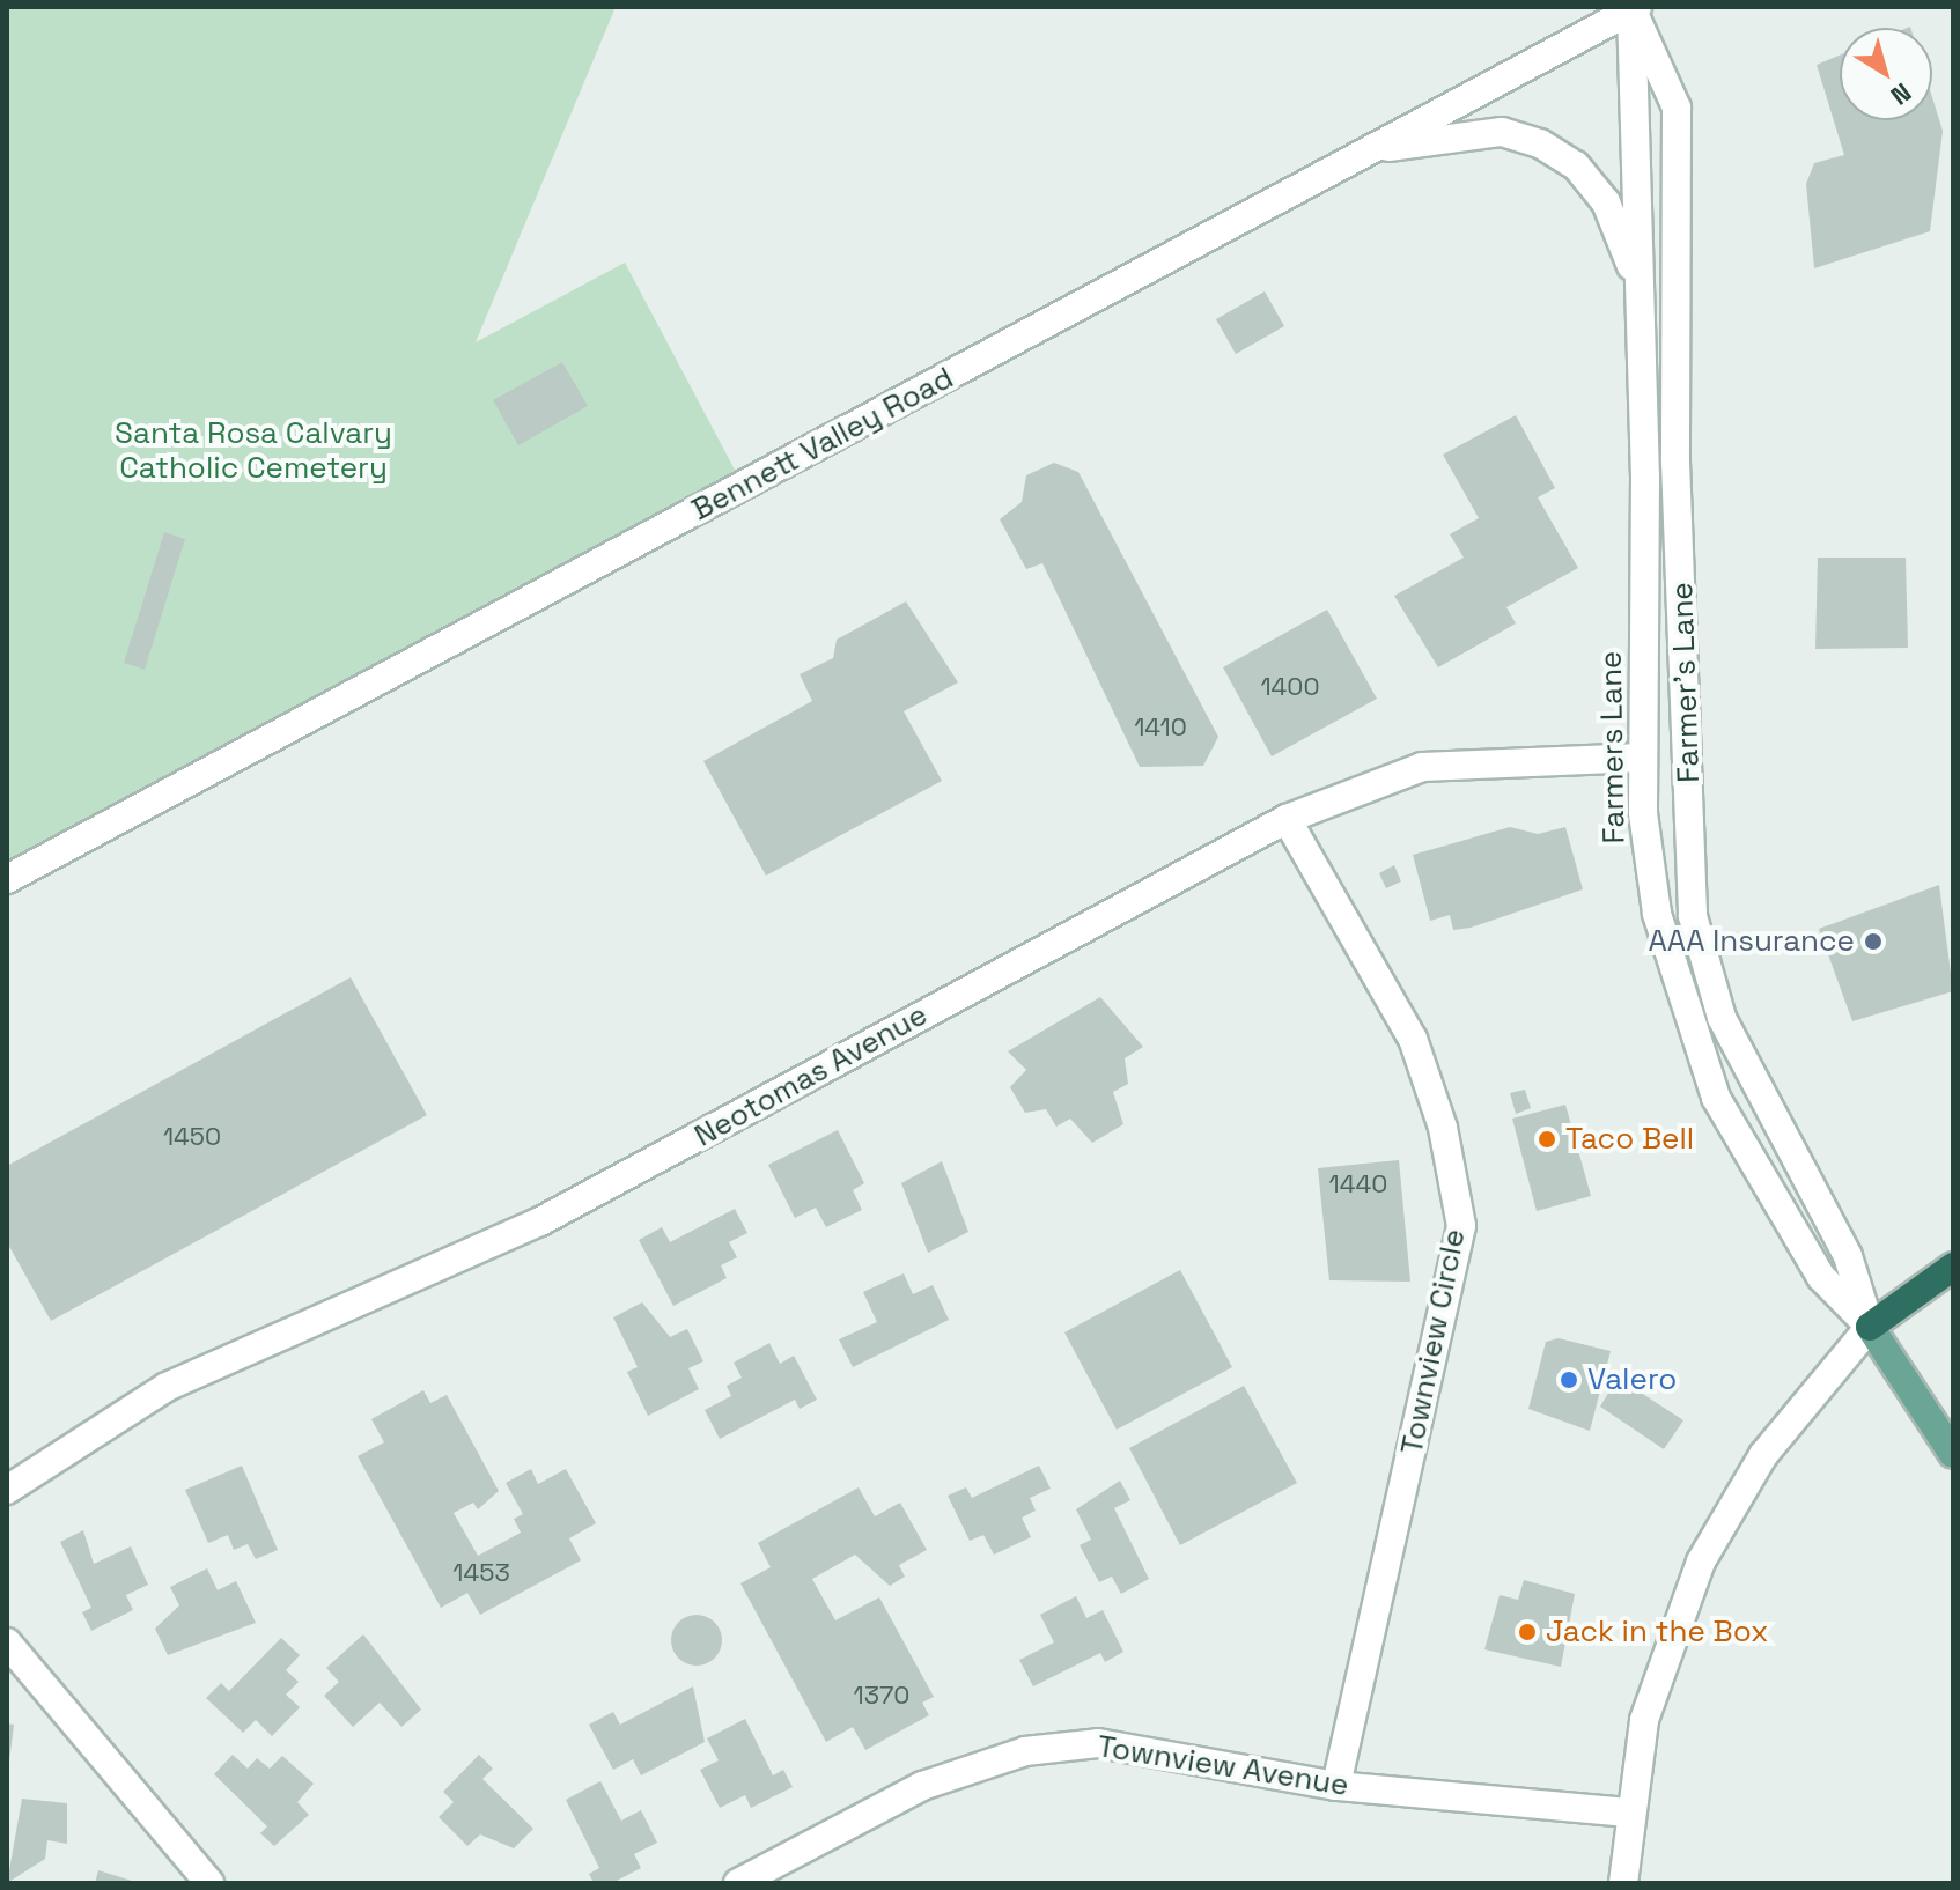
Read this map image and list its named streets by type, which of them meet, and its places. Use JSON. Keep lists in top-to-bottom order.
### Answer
{
  "streets": {
    "main road": ["Farmers Lane"],
    "street": [
      "Bennett Valley Road",
      "Farmer's Lane",
      "Neotomas Avenue",
      "Townview Circle",
      "Townview Avenue"
    ]
  },
  "crossings": [
    ["Bennett Valley Road", "Farmer's Lane"],
    ["Bennett Valley Road", "Farmers Lane"],
    ["Farmer's Lane", "Farmers Lane"],
    ["Farmers Lane", "Neotomas Avenue"],
    ["Neotomas Avenue", "Townview Circle"],
    ["Townview Circle", "Townview Avenue"]
  ],
  "parks": ["Santa Rosa Calvary Catholic Cemetery"],
  "places": [
    "AAA Insurance",
    "Taco Bell",
    "Valero",
    "Jack in the Box"
  ],
  "house_numbers": [
    "1400",
    "1410",
    "1450",
    "1440",
    "1453",
    "1370"
  ],
  "north": "bottom right"
}
